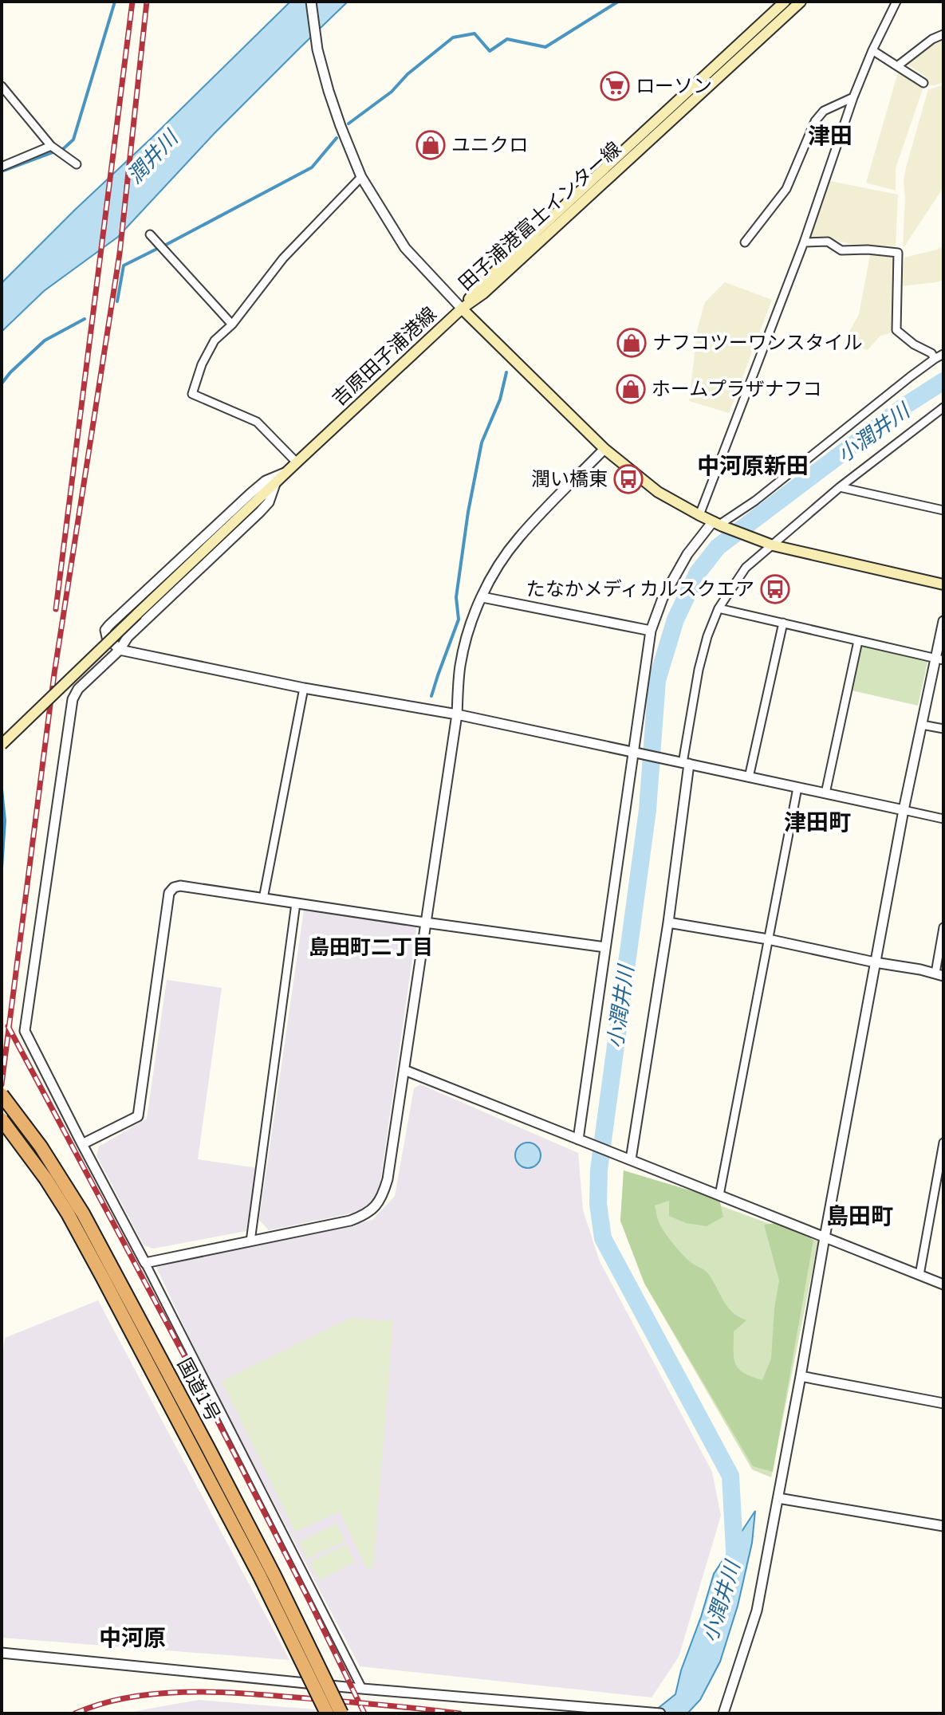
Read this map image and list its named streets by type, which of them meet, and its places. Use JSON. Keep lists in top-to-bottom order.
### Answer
{
  "streets": {
    "highway": ["国道1号"],
    "main road": ["田子浦港富士インター線", "吉原田子浦港線"]
  },
  "crossings": [
    ["田子浦港富士インター線", "吉原田子浦港線"]
  ],
  "districts": [
    "津田",
    "中河原新田",
    "津田町",
    "島田町二丁目",
    "島田町",
    "中河原"
  ],
  "water": ["潤井川", "小潤井川"],
  "places": {
    "supermarket": ["ローソン"],
    "shop": ["ユニクロ", "ナフコツーワンスタイル", "ホームプラザナフコ"],
    "bus stop": ["潤い橋東", "たなかメディカルスクエア"]
  }
}
